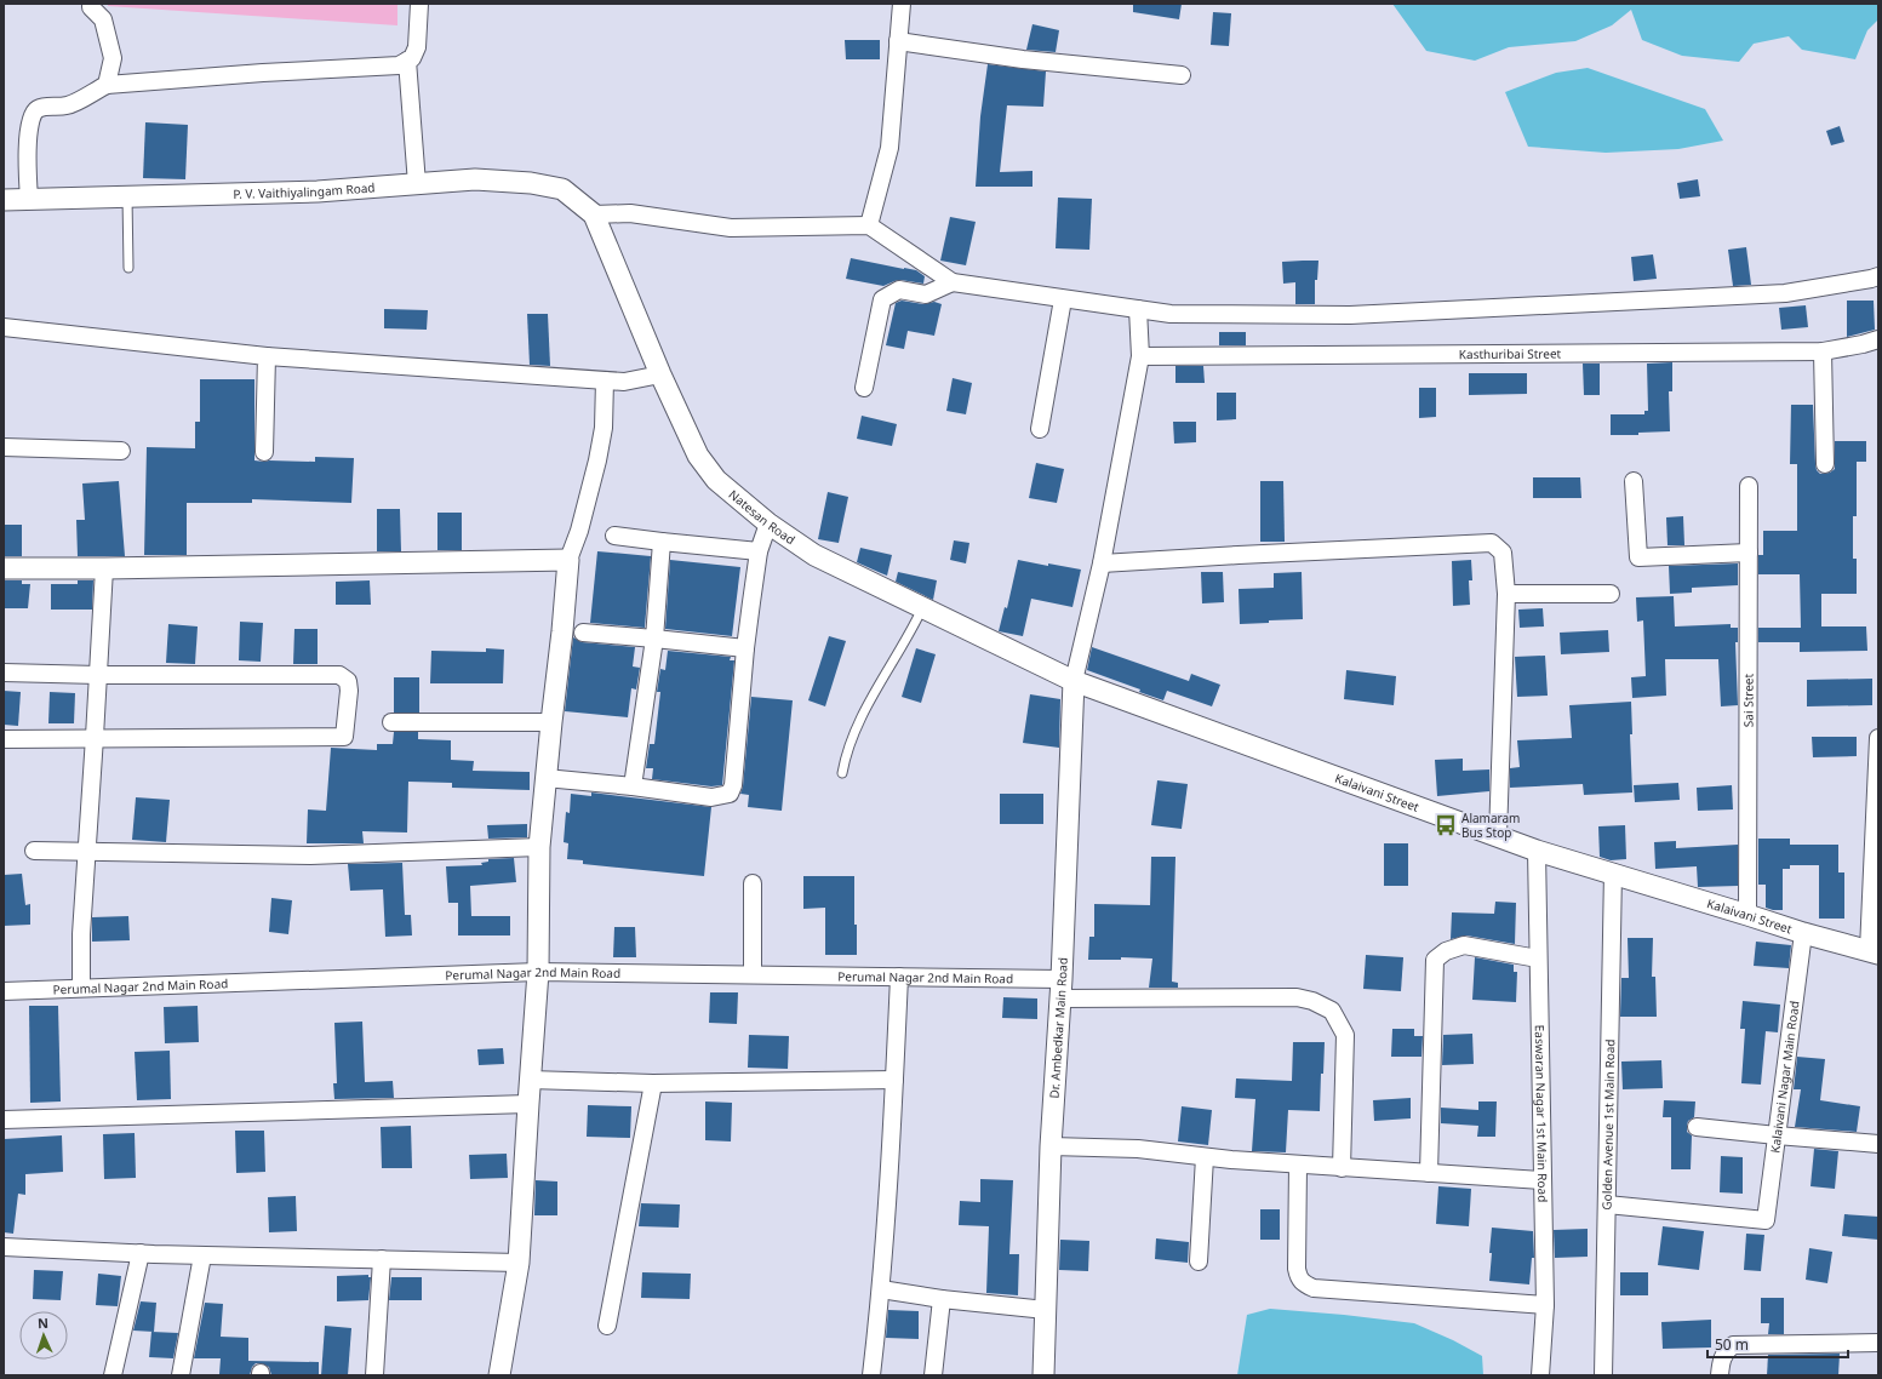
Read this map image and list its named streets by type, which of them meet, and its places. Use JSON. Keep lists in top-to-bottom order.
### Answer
{
  "streets": {
    "street": [
      "P. V. Vaithiyalingam Road",
      "Kasthuribai Street",
      "Natesan Road",
      "Sai Street",
      "Kalaivani Street",
      "Perumal Nagar 2nd Main Road",
      "Dr. Ambedkar Main Road",
      "Kalaivani Nagar Main Road",
      "Easwaran Nagar 1st Main Road",
      "Golden Avenue 1st Main Road"
    ]
  },
  "crossings": [
    ["P. V. Vaithiyalingam Road", "Natesan Road"],
    ["Natesan Road", "Kalaivani Street"],
    ["Natesan Road", "Dr. Ambedkar Main Road"],
    ["Sai Street", "Kalaivani Street"],
    ["Kalaivani Street", "Dr. Ambedkar Main Road"],
    ["Kalaivani Street", "Kalaivani Nagar Main Road"],
    ["Kalaivani Street", "Easwaran Nagar 1st Main Road"],
    ["Kalaivani Street", "Golden Avenue 1st Main Road"],
    ["Perumal Nagar 2nd Main Road", "Dr. Ambedkar Main Road"],
    ["Kalaivani Nagar Main Road", "Golden Avenue 1st Main Road"]
  ],
  "places": {
    "bus stop": ["Alamaram Bus Stop"]
  },
  "scale_bar": "50 m",
  "north": "top"
}
